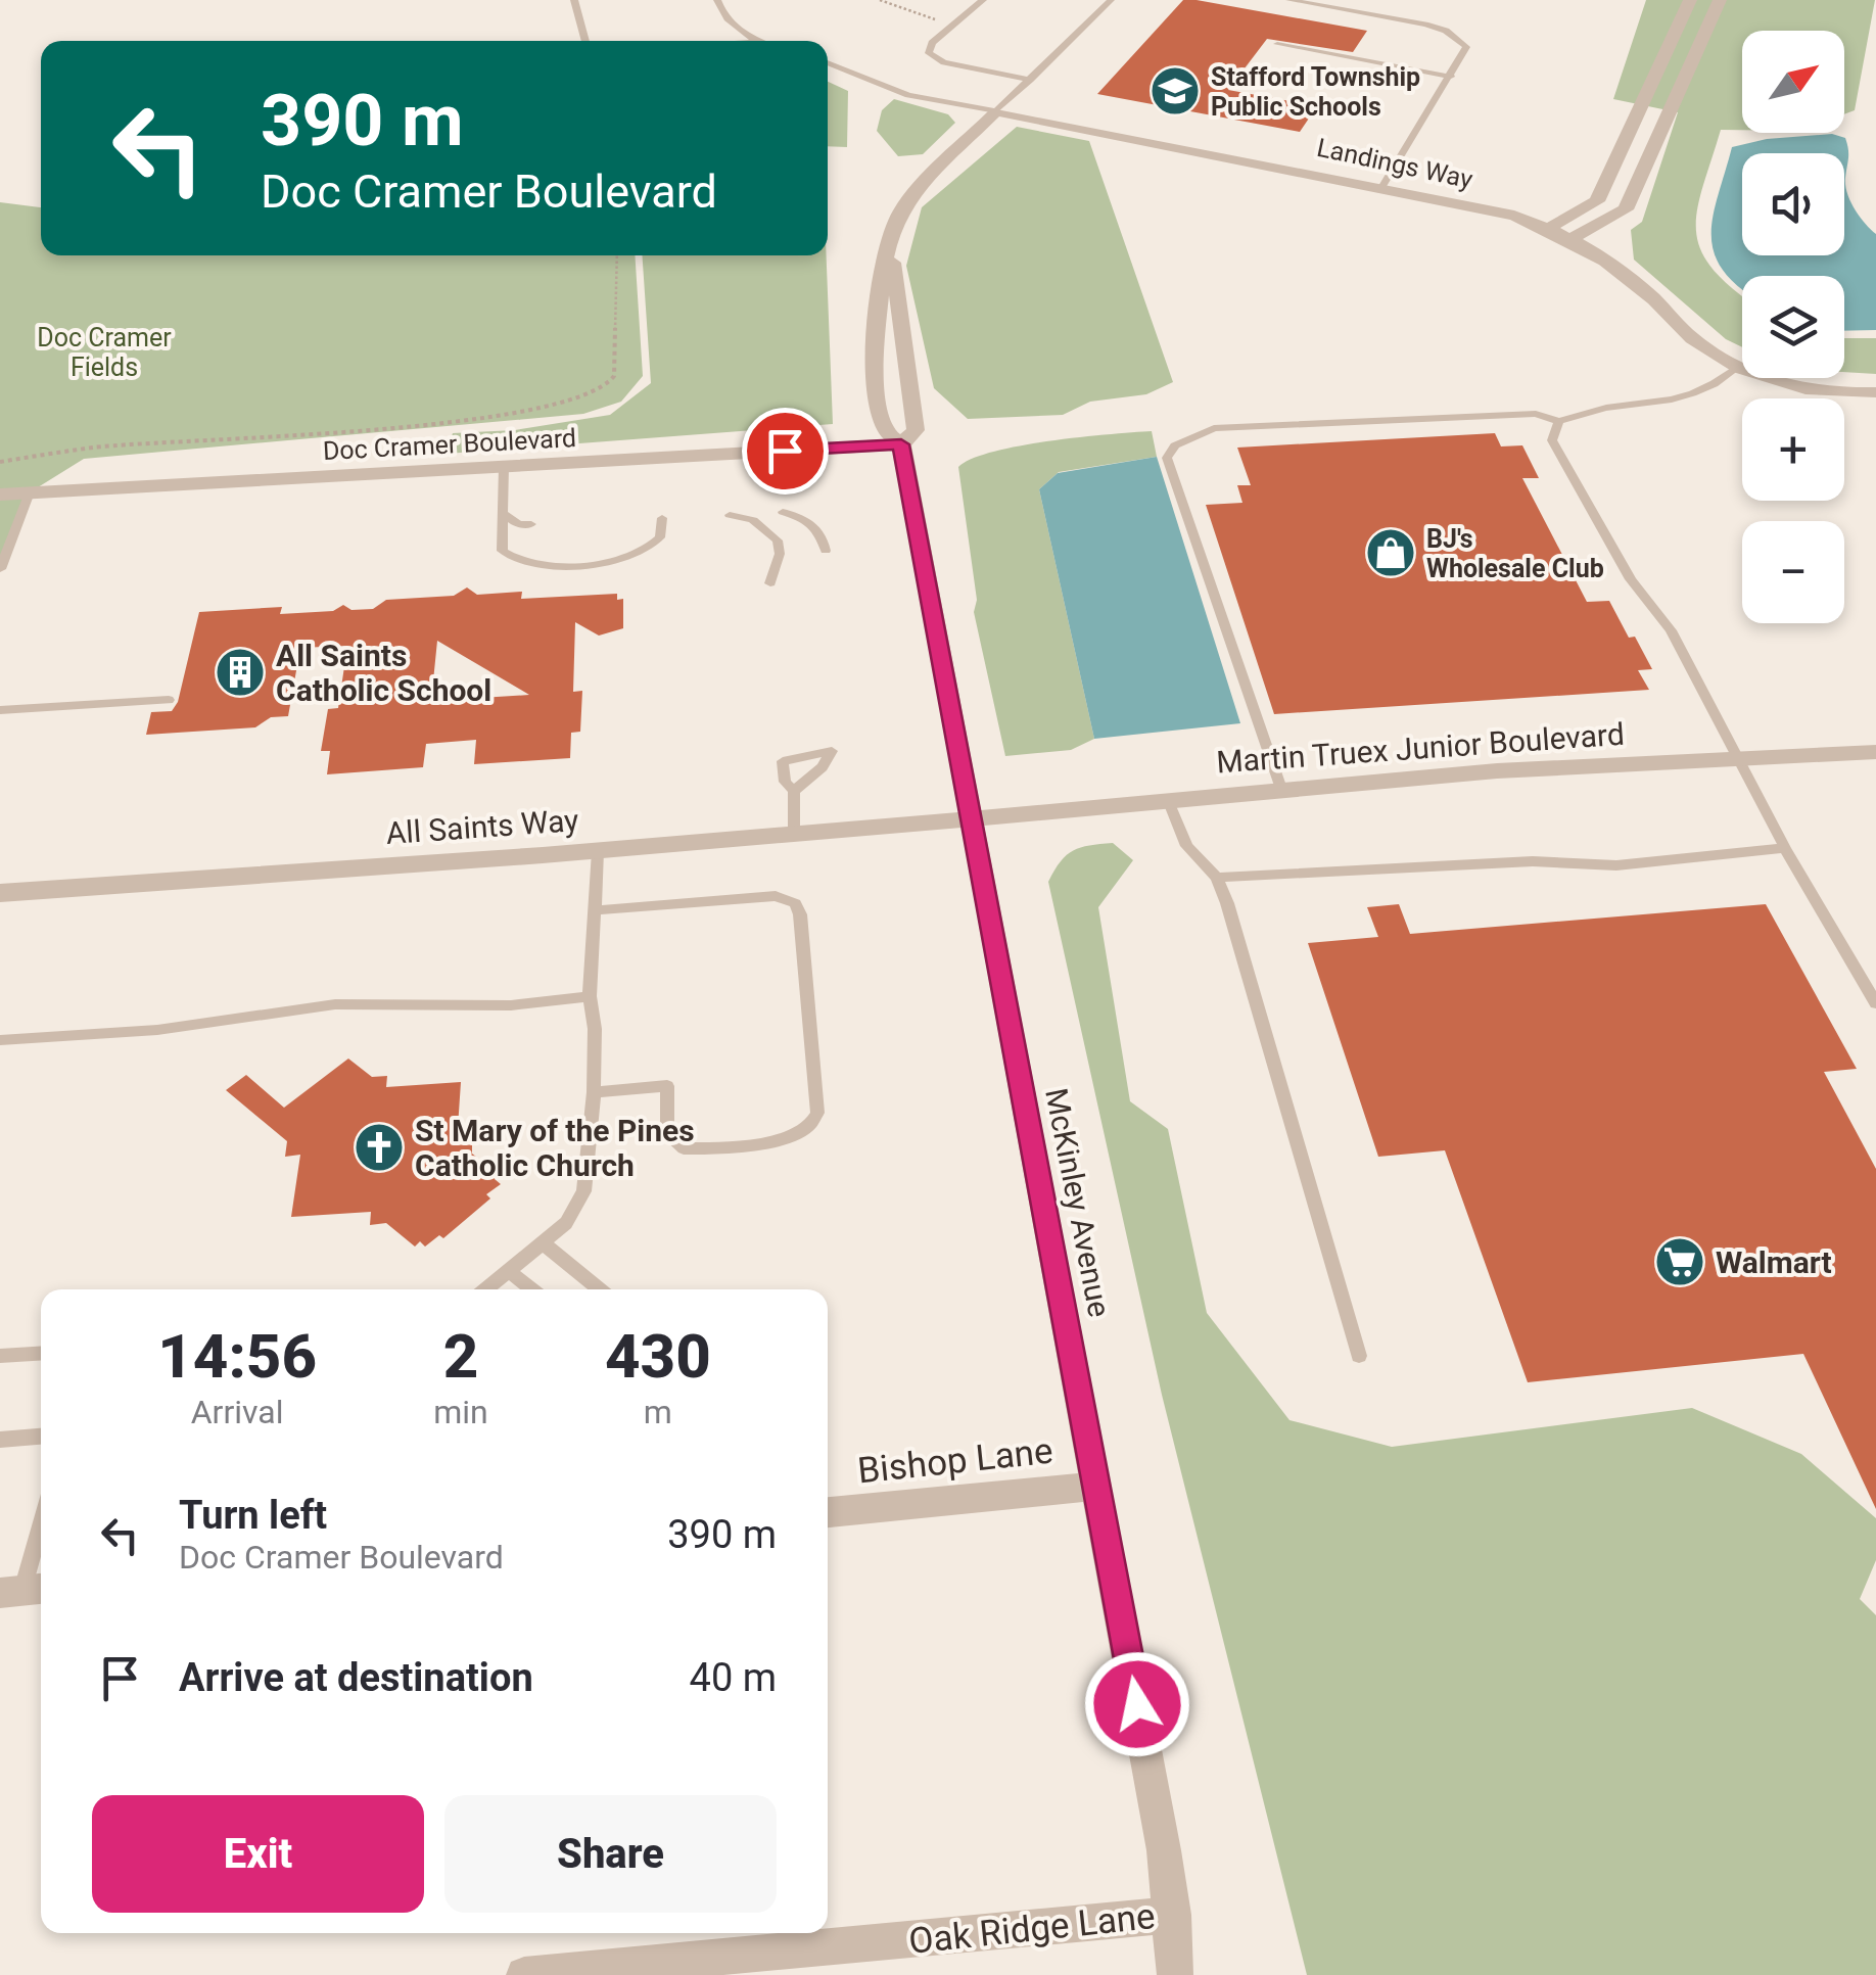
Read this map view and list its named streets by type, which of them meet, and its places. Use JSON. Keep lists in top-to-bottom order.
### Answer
{
  "streets": {
    "street": [
      "Landings Way",
      "Doc Cramer Boulevard",
      "Martin Truex Junior Boulevard",
      "All Saints Way",
      "McKinley Avenue",
      "Bishop Lane",
      "Oak Ridge Lane"
    ]
  },
  "crossings": [
    ["Landings Way", "McKinley Avenue"],
    ["Doc Cramer Boulevard", "McKinley Avenue"],
    ["Martin Truex Junior Boulevard", "All Saints Way"],
    ["Martin Truex Junior Boulevard", "McKinley Avenue"],
    ["All Saints Way", "McKinley Avenue"],
    ["McKinley Avenue", "Bishop Lane"],
    ["McKinley Avenue", "Oak Ridge Lane"]
  ],
  "parks": ["Doc Cramer Fields"],
  "places": {
    "school or university": ["Stafford Township Public Schools"],
    "shop": ["BJ's Wholesale Club"],
    "building": ["All Saints Catholic School"],
    "church": ["St Mary of the Pines Catholic Church"],
    "supermarket": ["Walmart"]
  },
  "north": "top right",
  "page": {
    "map_buttons": ["+", "−"],
    "turn": ["390 m", "Doc Cramer Boulevard"],
    "eta": [
      "14:56",
      "Arrival",
      "2",
      "min",
      "430",
      "m"
    ],
    "list": [
      {
        "name": "Turn left",
        "note": "Doc Cramer Boulevard",
        "value": "390 m"
      },
      {
        "name": "Arrive at destination",
        "value": "40 m"
      }
    ],
    "buttons": ["Exit", "Share"]
  }
}
